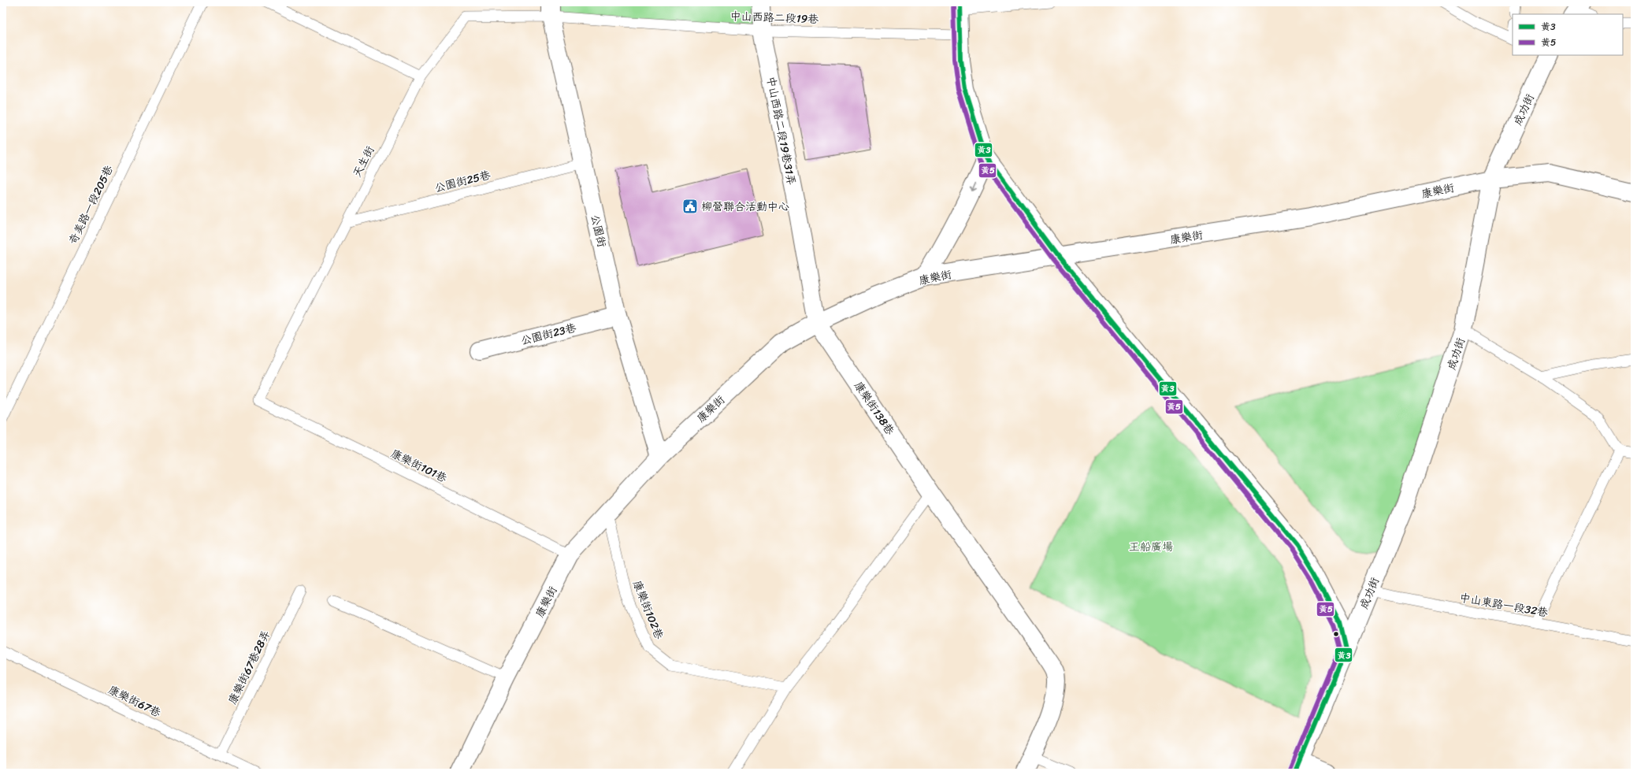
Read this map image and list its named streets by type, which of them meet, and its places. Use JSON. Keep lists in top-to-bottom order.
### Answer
{
  "streets": {
    "street": [
      "成功街",
      "中山西路二段19巷31弄",
      "康樂街",
      "公園街",
      "公園街23巷",
      "康樂街138巷"
    ],
    "lane": [
      "中山西路二段19巷",
      "天生街",
      "公園街25巷",
      "奇美路一段205巷",
      "康樂街101巷",
      "中山東路一段32巷",
      "康樂街102巷",
      "康樂街67巷28弄",
      "康樂街67巷"
    ]
  },
  "crossings": [
    ["中山西路二段19巷", "中山西路二段19巷31弄"],
    ["中山西路二段19巷", "天生街"],
    ["中山西路二段19巷", "公園街"],
    ["成功街", "康樂街"],
    ["成功街", "中山東路一段32巷"],
    ["中山西路二段19巷31弄", "康樂街"],
    ["中山西路二段19巷31弄", "康樂街138巷"],
    ["天生街", "公園街25巷"],
    ["天生街", "公園街"],
    ["天生街", "康樂街101巷"],
    ["公園街25巷", "公園街"],
    ["康樂街", "公園街"],
    ["康樂街", "康樂街138巷"],
    ["康樂街", "康樂街101巷"],
    ["康樂街", "康樂街102巷"],
    ["公園街", "公園街23巷"],
    ["康樂街67巷28弄", "康樂街67巷"]
  ],
  "parks": ["王船廣場"],
  "places": {
    "public building": ["柳營聯合活動中心"]
  },
  "lines": ["transit line 黃3", "transit line 黃5"],
  "legend": ["黃3", "黃5"]
}
